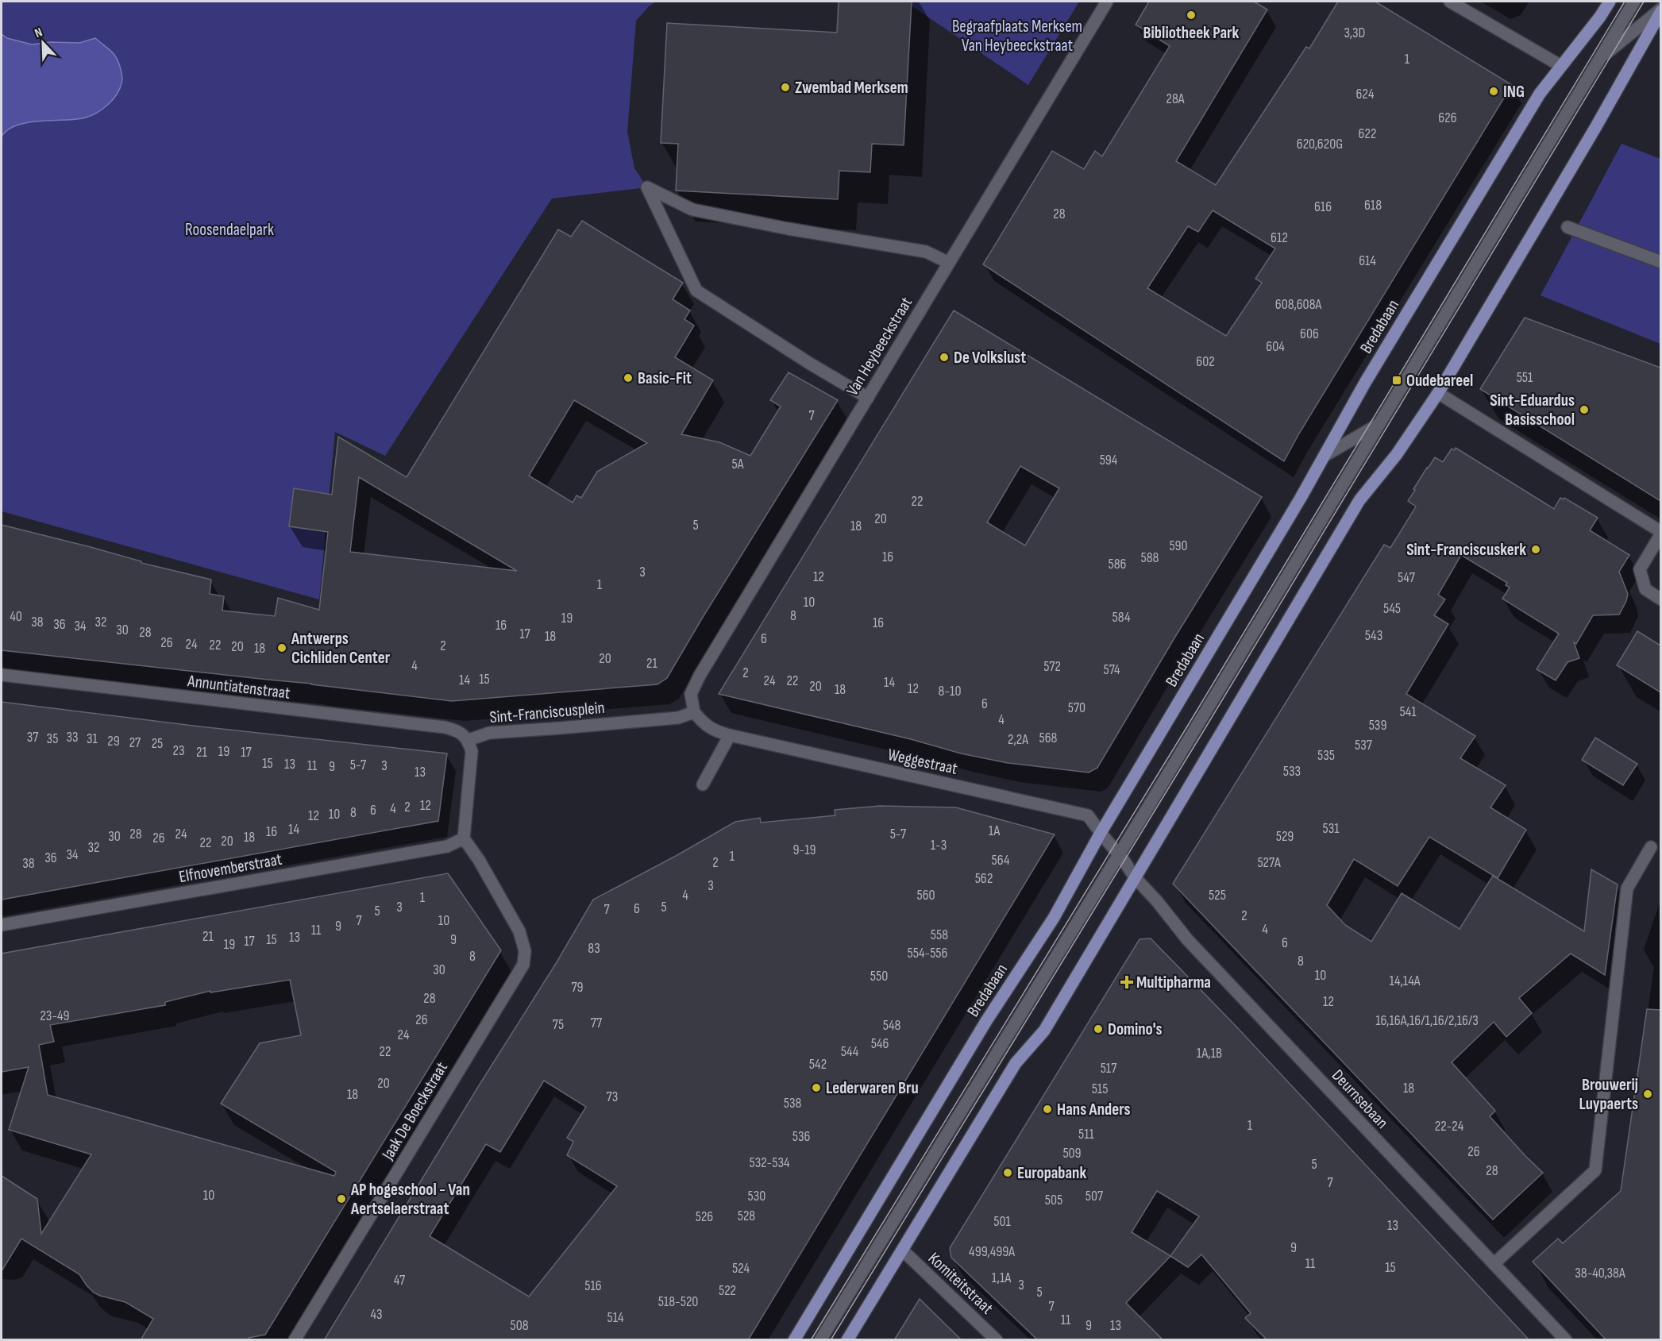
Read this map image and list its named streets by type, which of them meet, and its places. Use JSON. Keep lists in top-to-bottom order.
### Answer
{
  "streets": {
    "main road": ["Bredabaan"],
    "street": [
      "Van Heybeeckstraat",
      "Annuntiatenstraat",
      "Sint-Franciscusplein",
      "Weggestraat",
      "Elfnovemberstraat",
      "Deurnsebaan",
      "Jaak De Boeckstraat",
      "Komiteitstraat"
    ]
  },
  "crossings": [
    ["Bredabaan", "Weggestraat"],
    ["Van Heybeeckstraat", "Sint-Franciscusplein"],
    ["Annuntiatenstraat", "Sint-Franciscusplein"],
    ["Weggestraat", "Deurnsebaan"],
    ["Elfnovemberstraat", "Jaak De Boeckstraat"]
  ],
  "parks": ["Begraafplaats Merksem Van Heybeeckstraat", "Roosendaelpark"],
  "places": {
    "other": [
      "Bibliotheek Park",
      "Zwembad Merksem",
      "ING",
      "De Volkslust",
      "Basic-Fit",
      "Sint-Eduardus Basisschool",
      "Sint-Franciscuskerk",
      "Antwerps Cichliden Center",
      "Domino's",
      "Lederwaren Bru",
      "Brouwerij Luypaerts",
      "Hans Anders",
      "Europabank",
      "AP hogeschool - Van Aertselaerstraat"
    ],
    "transit": ["Oudebareel"],
    "health": ["Multipharma"]
  },
  "house_numbers": [
    "3,3D",
    "1",
    "624",
    "28A",
    "626",
    "622",
    "620,620G",
    "618",
    "616",
    "28",
    "612",
    "614",
    "608,608A",
    "606",
    "604",
    "602",
    "551",
    "7",
    "594",
    "5A",
    "22",
    "20",
    "5",
    "18",
    "590",
    "16",
    "588",
    "586",
    "3",
    "12",
    "547",
    "1",
    "10",
    "545",
    "8",
    "40",
    "584",
    "19",
    "38",
    "32",
    "16",
    "36",
    "16",
    "34",
    "30",
    "28",
    "17",
    "543",
    "18",
    "6",
    "26",
    "24",
    "22",
    "2",
    "20",
    "18",
    "20",
    "21",
    "4",
    "572",
    "574",
    "2",
    "15",
    "14",
    "24",
    "22",
    "14",
    "20",
    "12",
    "18",
    "8-10",
    "6",
    "570",
    "541",
    "4",
    "539",
    "37",
    "33",
    "568",
    "35",
    "31",
    "2,2A",
    "29",
    "27",
    "25",
    "537",
    "23",
    "19",
    "21",
    "17",
    "535",
    "15",
    "13",
    "5-7",
    "11",
    "3",
    "9",
    "533",
    "13",
    "12",
    "2",
    "4",
    "6",
    "8",
    "10",
    "12",
    "531",
    "14",
    "1A",
    "16",
    "28",
    "24",
    "5-7",
    "30",
    "529",
    "18",
    "26",
    "20",
    "22",
    "1-3",
    "32",
    "9-19",
    "34",
    "1",
    "36",
    "564",
    "2",
    "527A",
    "38",
    "562",
    "3",
    "4",
    "560",
    "525",
    "1",
    "3",
    "5",
    "6",
    "7",
    "5",
    "2",
    "7",
    "10",
    "9",
    "4",
    "11",
    "558",
    "21",
    "13",
    "15",
    "9",
    "17",
    "6",
    "19",
    "83",
    "554-556",
    "8",
    "8",
    "30",
    "10",
    "550",
    "14,14A",
    "79",
    "28",
    "12",
    "23-49",
    "26",
    "16,16A,16/1,16/2,16/3",
    "77",
    "75",
    "548",
    "24",
    "546",
    "22",
    "544",
    "1A,1B",
    "542",
    "517",
    "20",
    "18",
    "515",
    "18",
    "73",
    "538",
    "1",
    "22-24",
    "511",
    "536",
    "26",
    "509",
    "532-534",
    "5",
    "28",
    "7",
    "10",
    "530",
    "507",
    "505",
    "528",
    "526",
    "501",
    "13",
    "9",
    "499,499A",
    "11",
    "15",
    "524",
    "38-40,38A",
    "1,1A",
    "47",
    "3",
    "516",
    "522",
    "5",
    "518-520",
    "7",
    "43",
    "514",
    "11",
    "508",
    "9",
    "13"
  ],
  "north": "top left"
}
